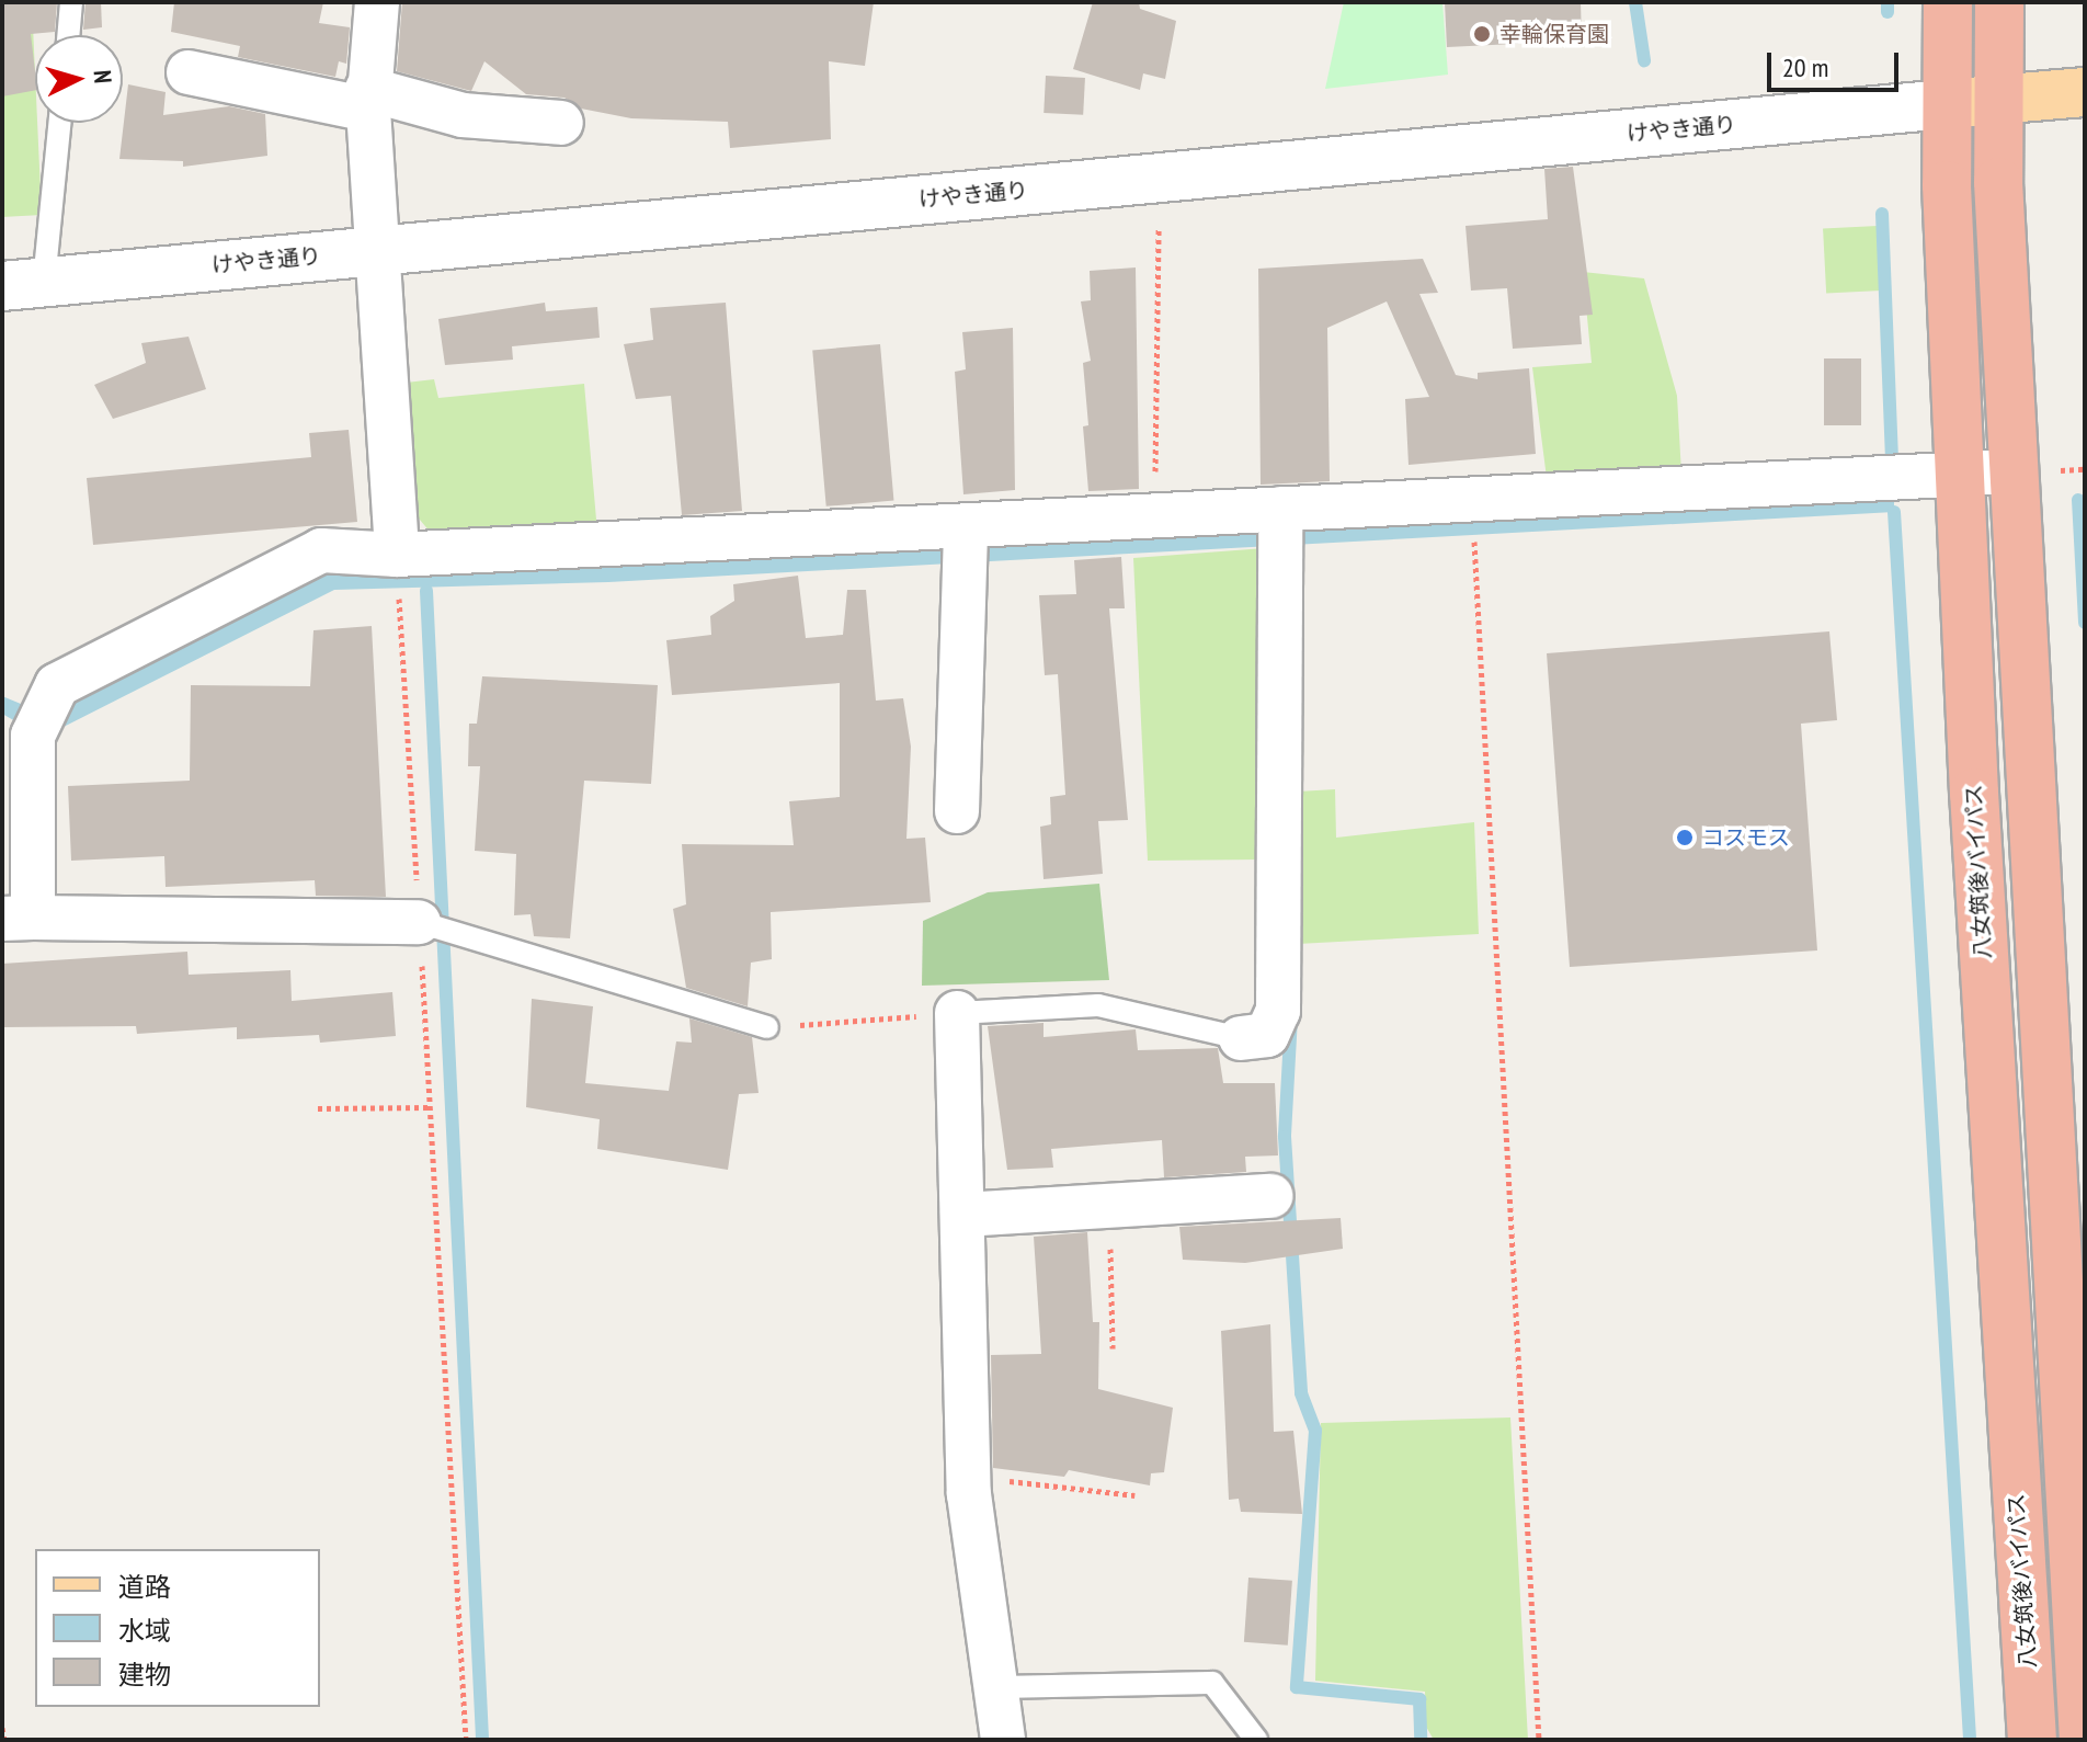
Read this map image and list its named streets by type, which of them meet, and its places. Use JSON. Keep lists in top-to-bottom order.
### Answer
{
  "streets": {
    "highway": ["八女筑後バイパス"],
    "street": ["けやき通り"]
  },
  "crossings": [
    ["けやき通り", "八女筑後バイパス"]
  ],
  "places": ["幸輪保育園", "コスモス"],
  "legend": ["道路", "水域", "建物"],
  "scale_bar": "20 m",
  "north": "right"
}
